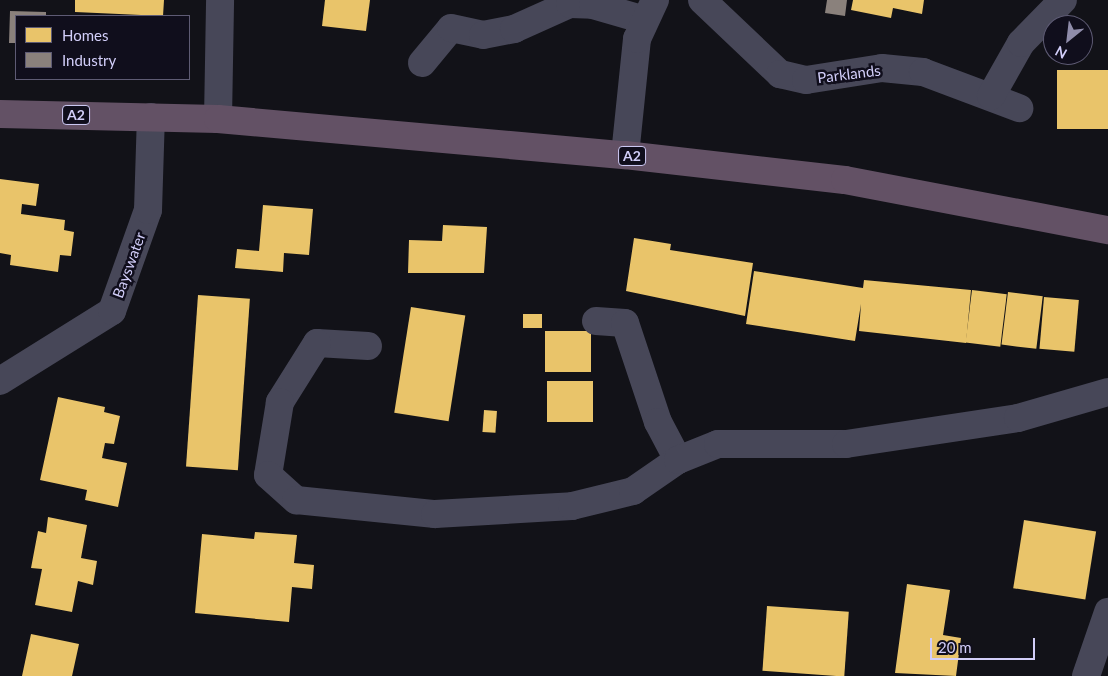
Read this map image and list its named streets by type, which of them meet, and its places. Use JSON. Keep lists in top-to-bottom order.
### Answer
{
  "streets": {
    "highway": ["A2"],
    "street": ["Parklands", "Bayswater"]
  },
  "crossings": [
    ["A2", "Bayswater"]
  ],
  "legend": ["Homes", "Industry"],
  "scale_bar": "20 m",
  "north": "bottom left"
}
